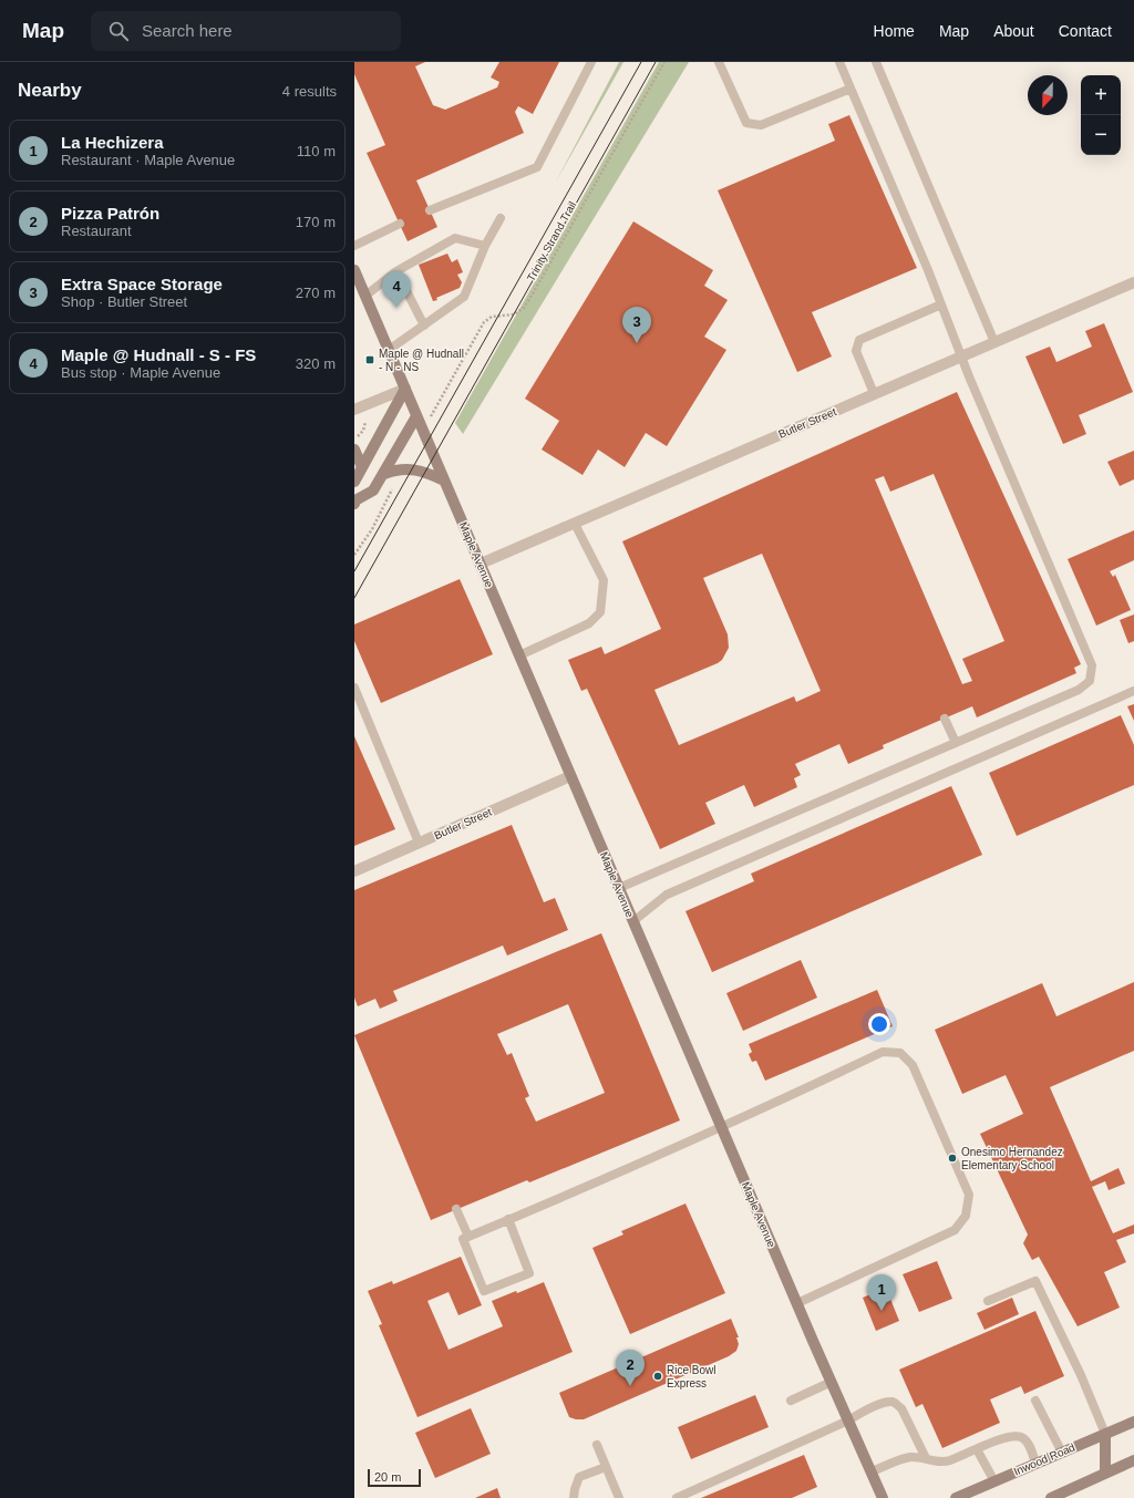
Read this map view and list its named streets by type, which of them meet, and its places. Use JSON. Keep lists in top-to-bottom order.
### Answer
{
  "streets": {
    "main road": ["Maple Avenue", "Inwood Road"],
    "street": ["Butler Street"],
    "path": ["Trinity Strand Trail"]
  },
  "crossings": [
    ["Butler Street", "Maple Avenue"]
  ],
  "places": {
    "transit": ["Maple @ Hudnall - N - NS"],
    "other": ["Onesimo Hernandez Elementary School", "Rice Bowl Express"]
  },
  "scale_bar": "20 m",
  "north": "bottom",
  "page": {
    "header": "Map",
    "search": "Search here",
    "nav": [
      "Home",
      "Map",
      "About",
      "Contact"
    ],
    "heading": ["Nearby", "4 results"],
    "map_buttons": ["+", "−"],
    "list": [
      {
        "mark": "1",
        "name": "La Hechizera",
        "note": "Restaurant · Maple Avenue",
        "value": "110 m"
      },
      {
        "mark": "2",
        "name": "Pizza Patrón",
        "note": "Restaurant",
        "value": "170 m"
      },
      {
        "mark": "3",
        "name": "Extra Space Storage",
        "note": "Shop · Butler Street",
        "value": "270 m"
      },
      {
        "mark": "4",
        "name": "Maple @ Hudnall - S - FS",
        "note": "Bus stop · Maple Avenue",
        "value": "320 m"
      }
    ],
    "pins": [
      "4",
      "3",
      "1",
      "2"
    ],
    "scale": "20 m"
  }
}
